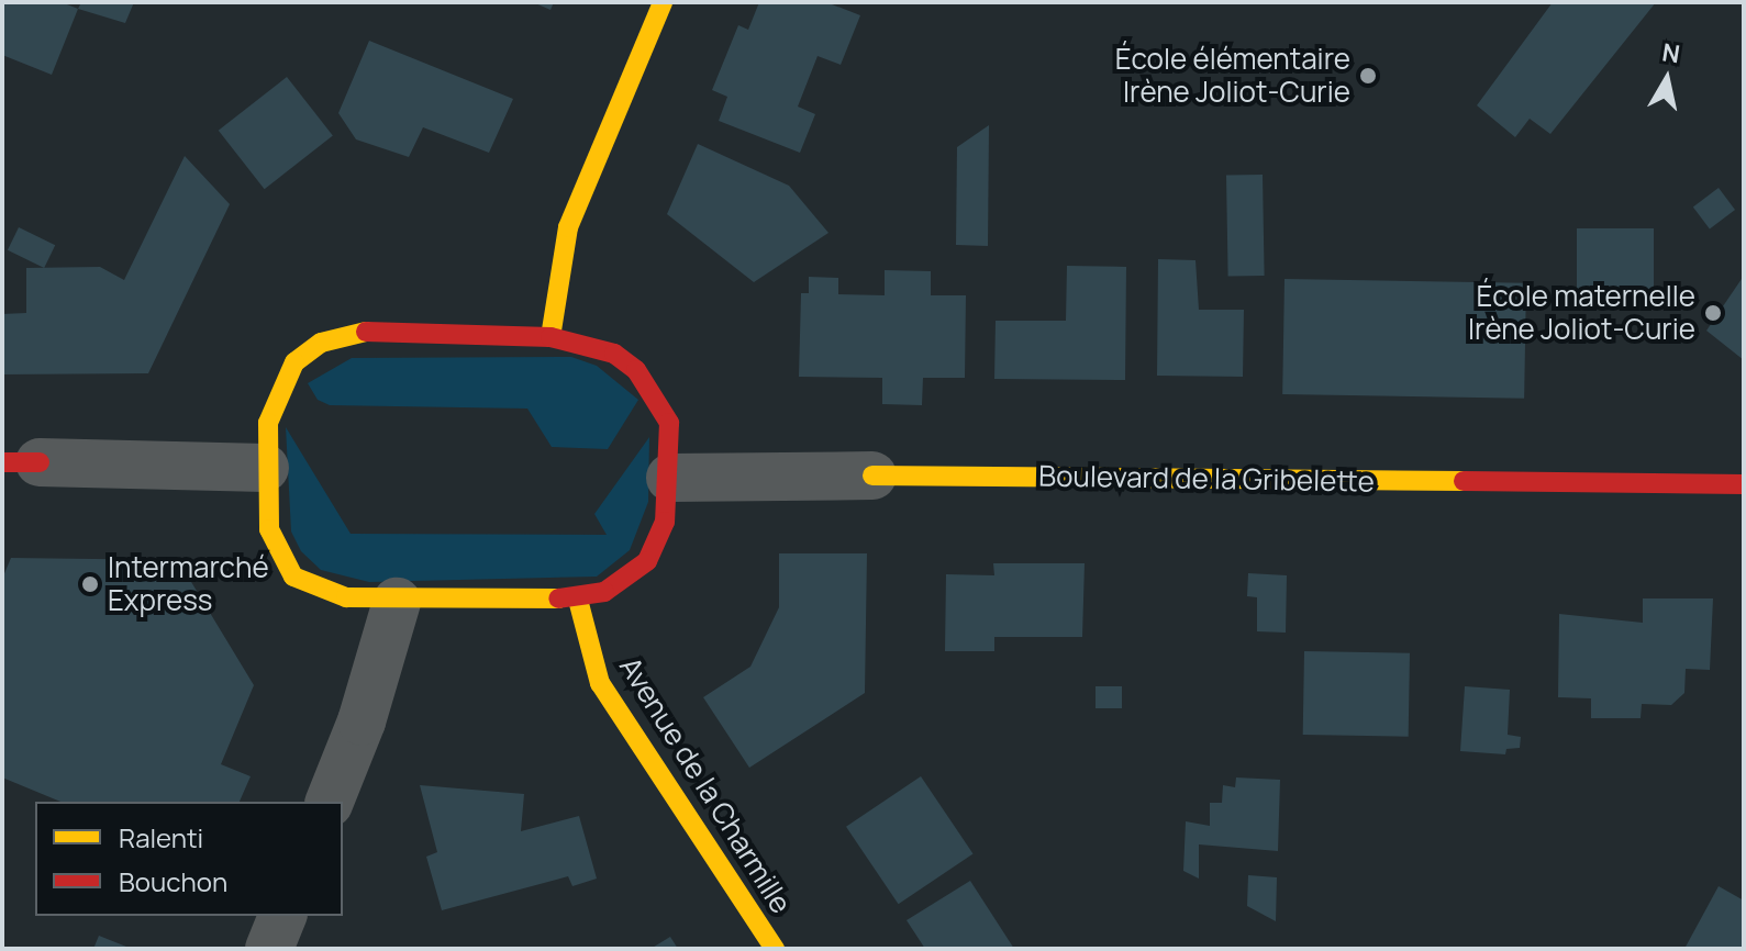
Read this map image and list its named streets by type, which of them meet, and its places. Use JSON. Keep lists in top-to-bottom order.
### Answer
{
  "streets": {
    "street": ["Boulevard de la Gribelette", "Avenue de la Charmille"]
  },
  "places": ["École élémentaire Irène Joliot-Curie", "École maternelle Irène Joliot-Curie", "Intermarché Express"],
  "legend": ["Ralenti", "Bouchon"],
  "north": "top"
}
